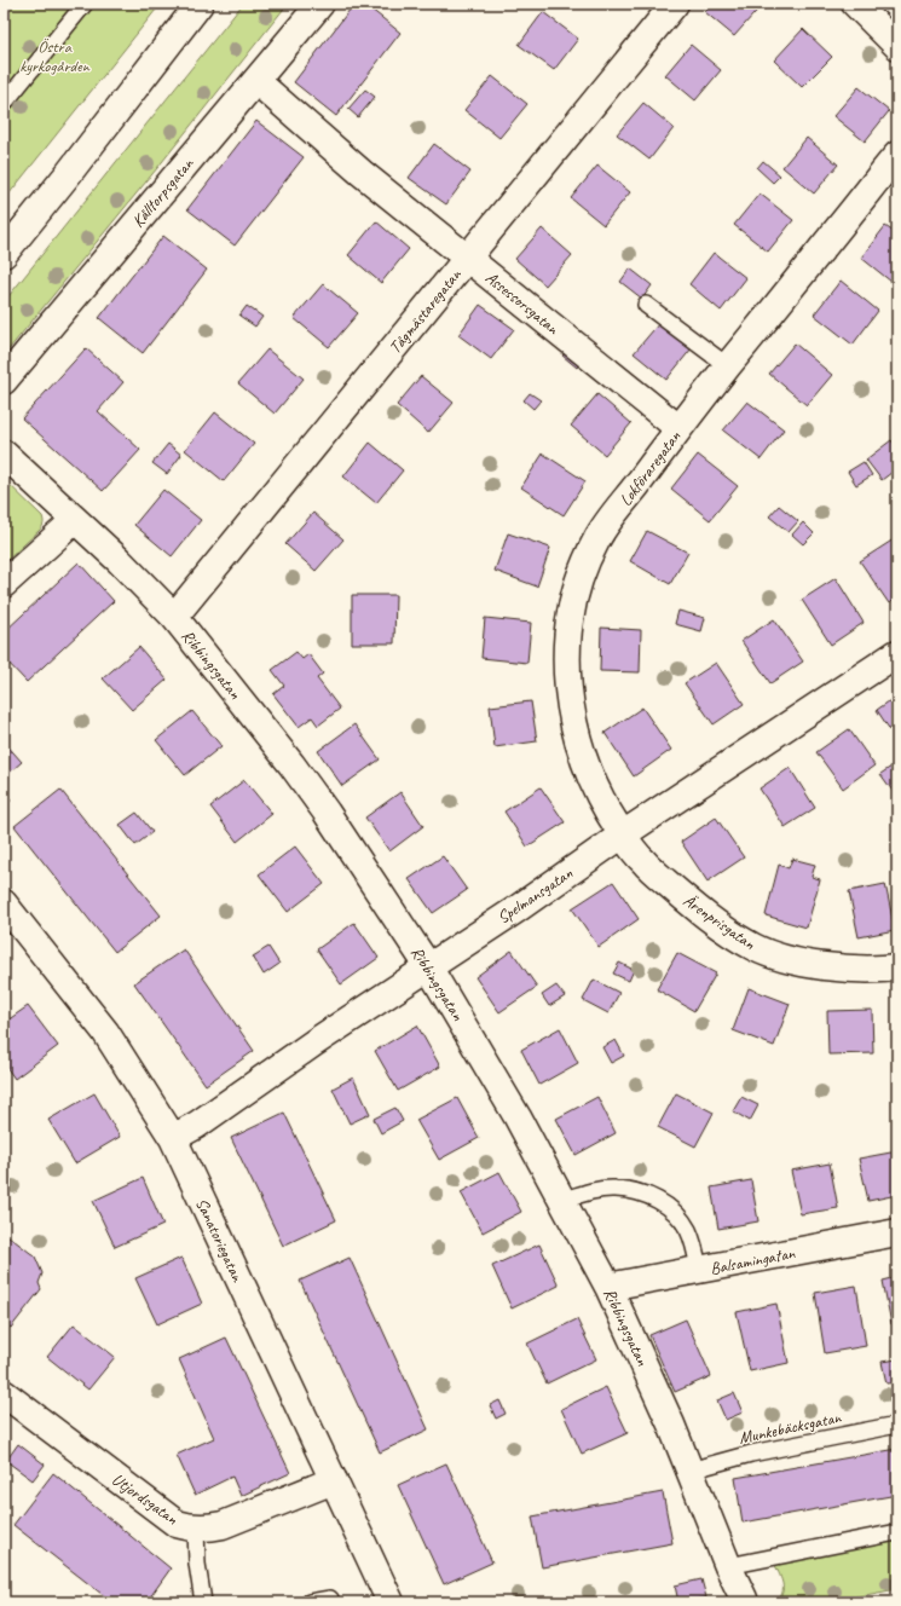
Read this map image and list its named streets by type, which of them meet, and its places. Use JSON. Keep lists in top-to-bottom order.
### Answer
{
  "streets": {
    "street": [
      "Kålltorpsgatan",
      "Assessorsgatan",
      "Tågmästaregatan",
      "Lokföraregatan",
      "Ribbingsgatan",
      "Spelmansgatan",
      "Ärenprisgatan",
      "Sanatoriegatan",
      "Balsamingatan",
      "Utjordsgatan"
    ],
    "lane": ["Munkebäcksgatan"]
  },
  "crossings": [
    ["Kålltorpsgatan", "Assessorsgatan"],
    ["Assessorsgatan", "Tågmästaregatan"],
    ["Assessorsgatan", "Lokföraregatan"],
    ["Tågmästaregatan", "Ribbingsgatan"],
    ["Lokföraregatan", "Spelmansgatan"],
    ["Lokföraregatan", "Ärenprisgatan"],
    ["Ribbingsgatan", "Spelmansgatan"],
    ["Ribbingsgatan", "Balsamingatan"],
    ["Ribbingsgatan", "Munkebäcksgatan"],
    ["Spelmansgatan", "Ärenprisgatan"],
    ["Spelmansgatan", "Sanatoriegatan"],
    ["Sanatoriegatan", "Utjordsgatan"]
  ],
  "parks": ["Östra kyrkogården"]
}
